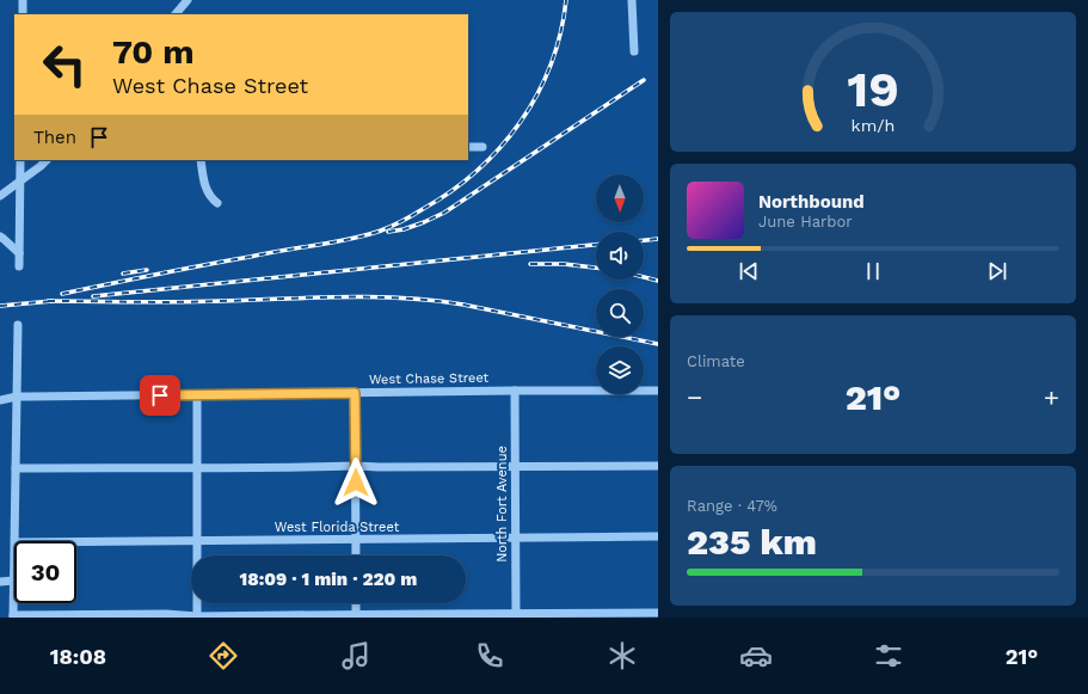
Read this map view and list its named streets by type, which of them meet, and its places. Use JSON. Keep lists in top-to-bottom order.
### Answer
{
  "streets": {
    "street": ["West Chase Street", "North Fort Avenue", "West Florida Street"]
  },
  "crossings": [
    ["West Chase Street", "North Fort Avenue"],
    ["North Fort Avenue", "West Florida Street"]
  ],
  "north": "bottom",
  "page": {
    "turn": ["70 m", "West Chase Street"],
    "then": "Then",
    "song": ["Northbound", "June Harbor"],
    "tile": [
      "Climate",
      ["Range · 47%", "235 km"]
    ],
    "heat": ["−", "21°", "+"],
    "limit": "30",
    "trip": "18:09 · 1 min · 220 m",
    "tabs": ["18:08", "21°"],
    "gauge": ["19", "km/h"]
  }
}
